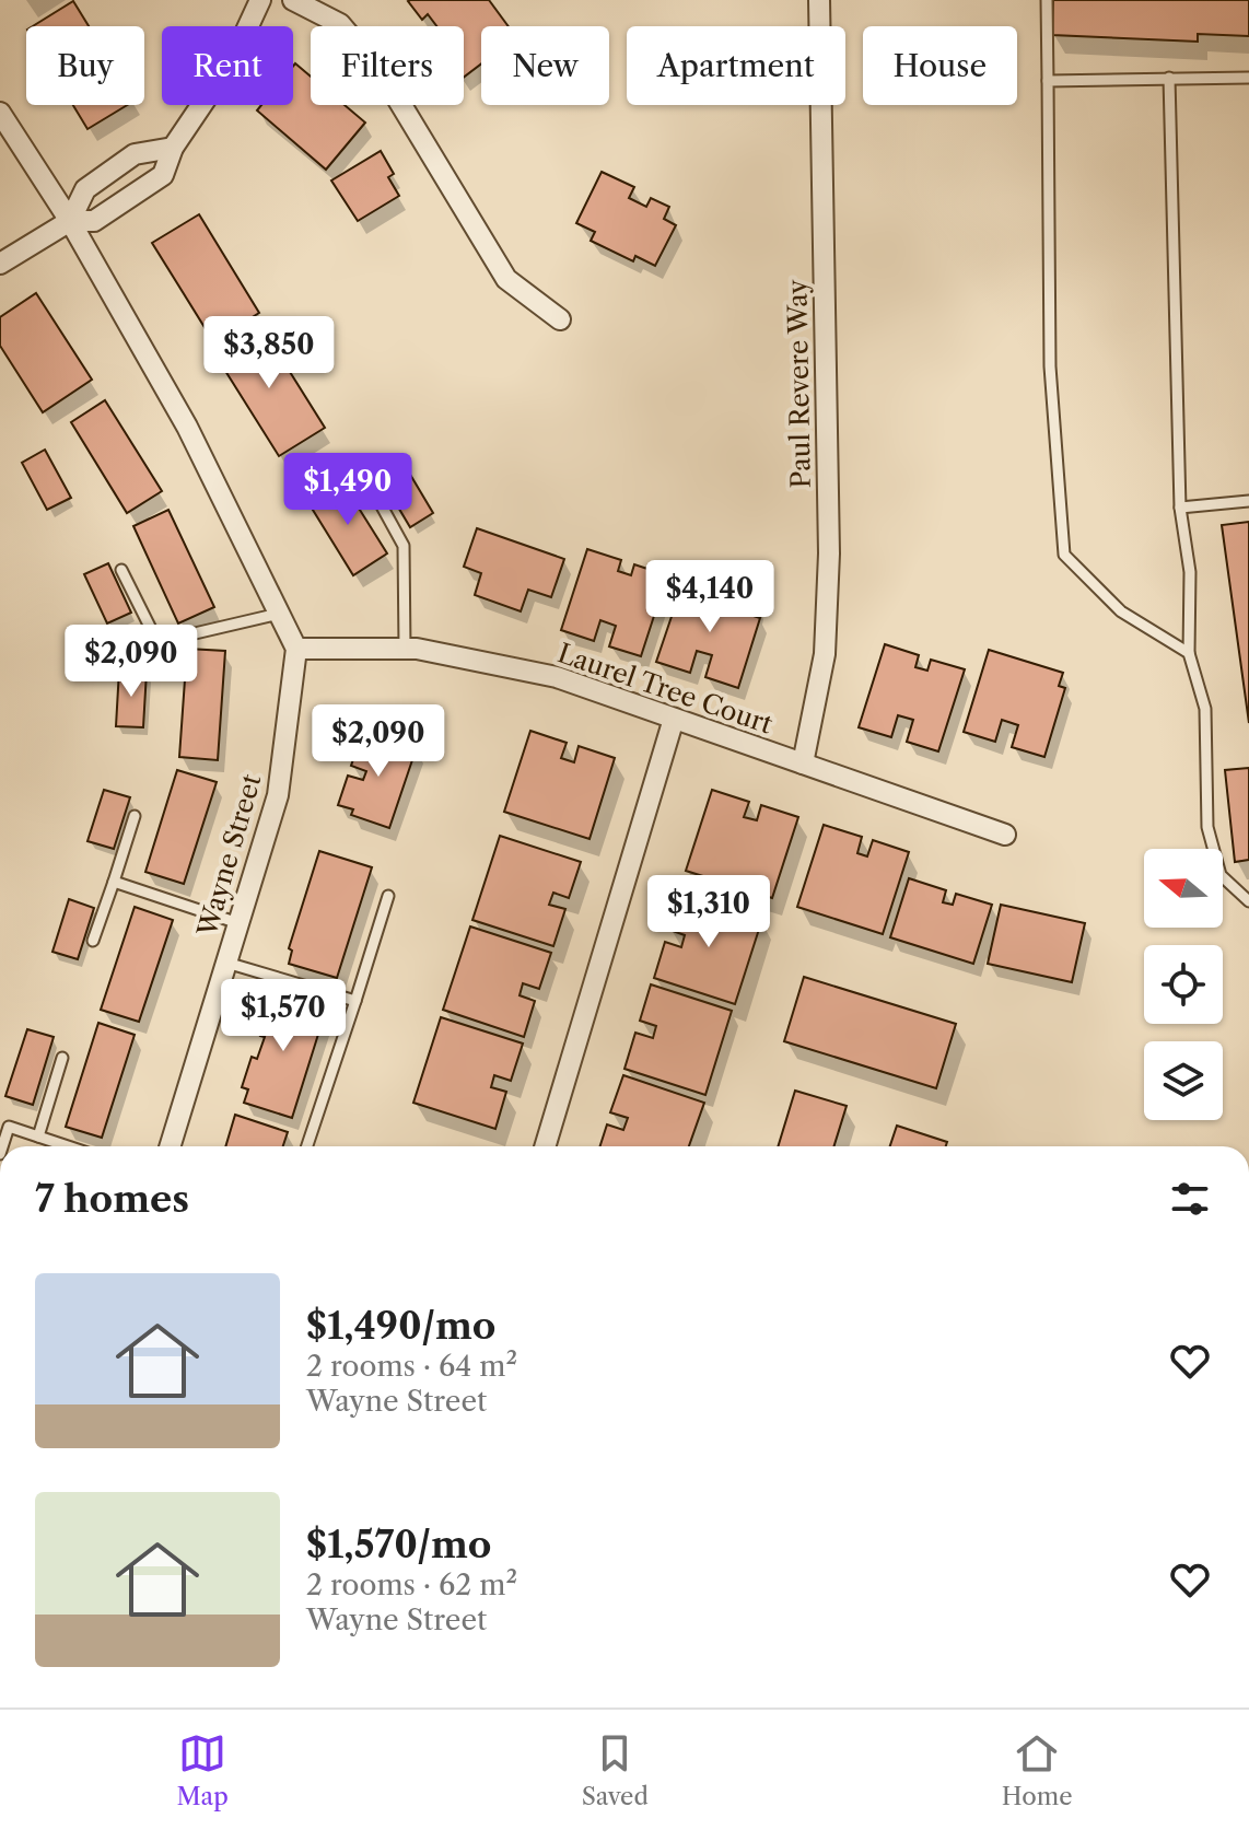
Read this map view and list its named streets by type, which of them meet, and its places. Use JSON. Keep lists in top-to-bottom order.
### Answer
{
  "streets": {
    "street": ["Paul Revere Way", "Laurel Tree Court", "Wayne Street"]
  },
  "crossings": [
    ["Paul Revere Way", "Laurel Tree Court"],
    ["Laurel Tree Court", "Wayne Street"]
  ],
  "north": "left",
  "page": {
    "chip": [
      "Buy",
      "Rent",
      "Filters",
      "New",
      "Apartment",
      "House"
    ],
    "price": [
      "$3,850",
      "$1,490",
      "$4,140",
      "$2,090",
      "$2,090",
      "$1,310",
      "$1,570"
    ],
    "heading": "7 homes",
    "list": [
      {
        "name": "$1,490/mo",
        "note": "2 rooms · 64 m² · Wayne Street"
      },
      {
        "name": "$1,570/mo",
        "note": "2 rooms · 62 m² · Wayne Street"
      }
    ],
    "tabs": ["Map", "Saved", "Home"]
  }
}
